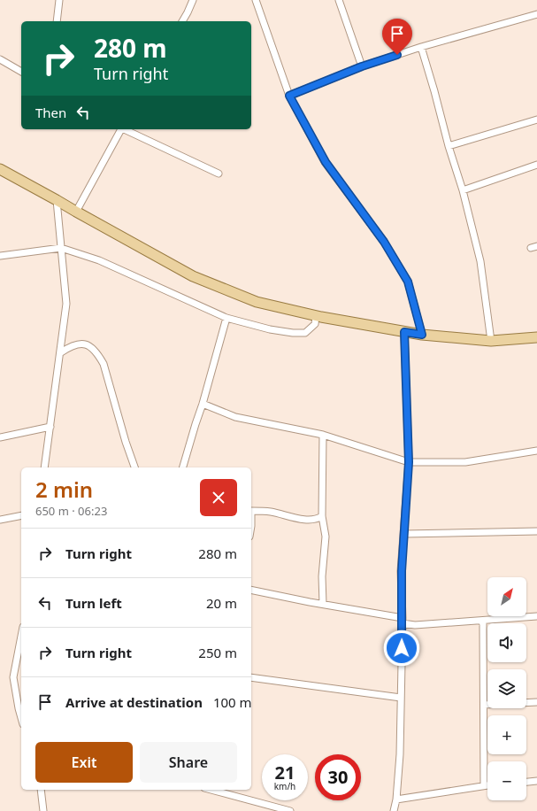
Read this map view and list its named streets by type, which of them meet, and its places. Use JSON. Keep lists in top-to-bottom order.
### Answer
{
  "north": "top right",
  "page": {
    "turn": ["280 m", "Turn right"],
    "then": "Then",
    "heading": ["2 min", "650 m · 06:23"],
    "list": [
      {
        "name": "Turn right",
        "value": "280 m"
      },
      {
        "name": "Turn left",
        "value": "20 m"
      },
      {
        "name": "Turn right",
        "value": "250 m"
      },
      {
        "name": "Arrive at destination",
        "value": "100 m"
      }
    ],
    "map_buttons": ["+", "−"],
    "buttons": ["Exit", "Share"],
    "speed": "21 km/h",
    "limit": "30"
  }
}
